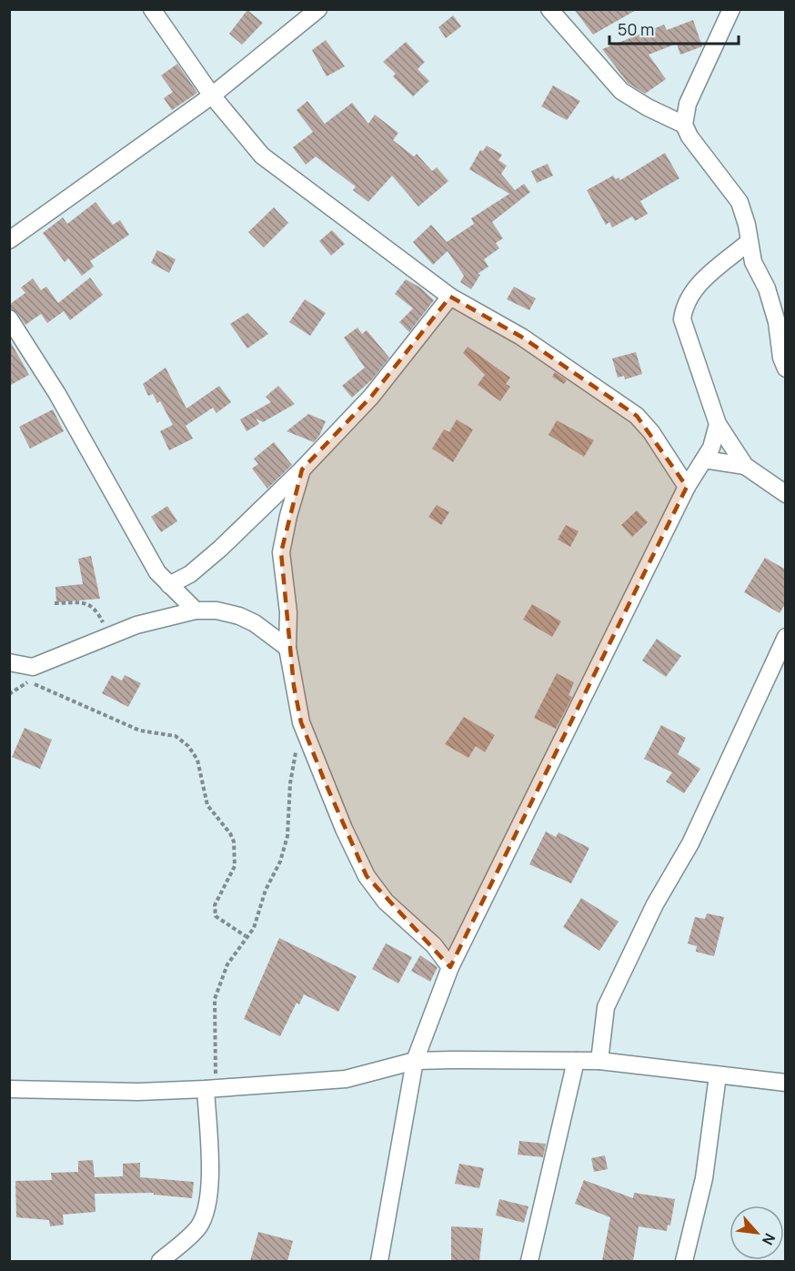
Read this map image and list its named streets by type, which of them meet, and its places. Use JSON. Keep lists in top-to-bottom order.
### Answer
{
  "scale_bar": "50 m",
  "north": "bottom right"
}
